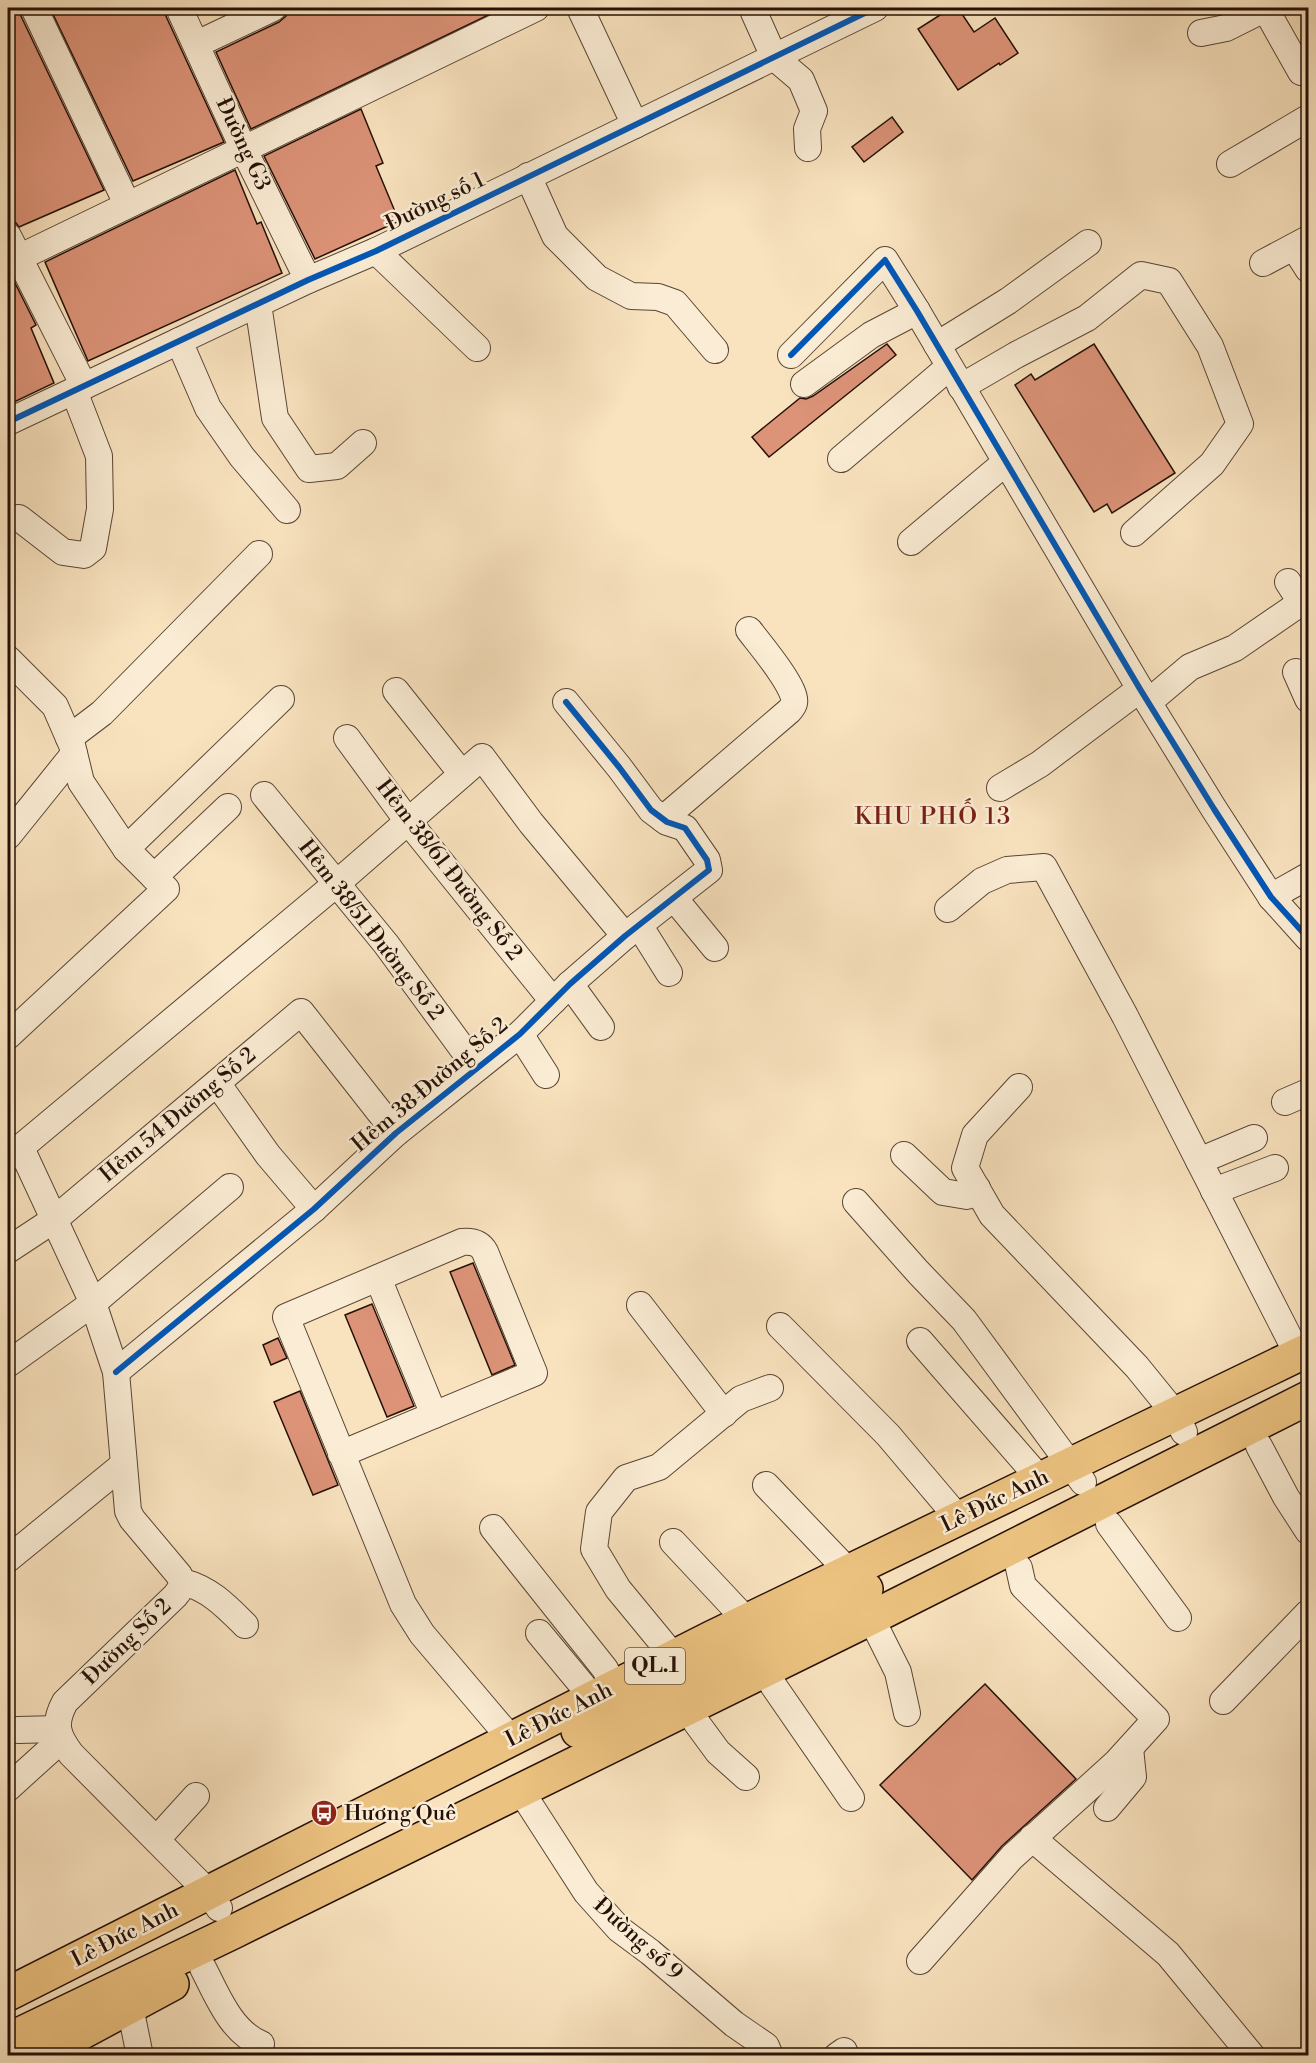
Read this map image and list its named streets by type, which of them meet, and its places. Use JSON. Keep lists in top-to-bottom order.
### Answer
{
  "streets": {
    "highway": ["Lê Đức Anh", "QL.1"],
    "street": [
      "Đường G3",
      "Đường số 1",
      "Hẻm 38/61 Đường Số 2",
      "Hẻm 38/51 Đường Số 2",
      "Hẻm 38 Đường Số 2",
      "Hẻm 54 Đường Số 2",
      "Đường Số 2",
      "Đường số 9"
    ]
  },
  "crossings": [
    ["Đường G3", "Đường số 1"],
    ["Hẻm 38/61 Đường Số 2", "Hẻm 38 Đường Số 2"],
    ["Hẻm 38/51 Đường Số 2", "Hẻm 38 Đường Số 2"],
    ["Hẻm 38 Đường Số 2", "Hẻm 54 Đường Số 2"],
    ["Hẻm 38 Đường Số 2", "Đường Số 2"],
    ["Hẻm 54 Đường Số 2", "Đường Số 2"],
    ["Lê Đức Anh", "Đường số 9"]
  ],
  "districts": ["KHU PHỐ 13"],
  "places": {
    "bus stop": ["Hương Quê"]
  }
}
